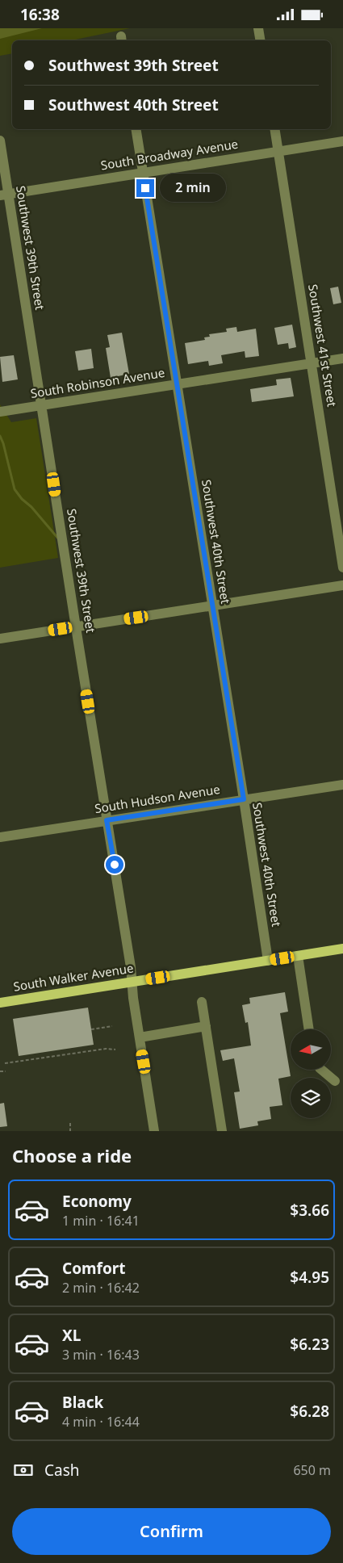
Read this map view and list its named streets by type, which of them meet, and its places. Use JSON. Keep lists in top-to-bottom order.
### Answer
{
  "streets": {
    "main road": ["South Walker Avenue"],
    "street": [
      "South Broadway Avenue",
      "Southwest 39th Street",
      "Southwest 41st Street",
      "South Robinson Avenue",
      "Southwest 40th Street",
      "South Hudson Avenue"
    ]
  },
  "crossings": [
    ["South Broadway Avenue", "Southwest 39th Street"],
    ["South Broadway Avenue", "Southwest 41st Street"],
    ["South Broadway Avenue", "Southwest 40th Street"],
    ["Southwest 39th Street", "South Robinson Avenue"],
    ["Southwest 39th Street", "South Hudson Avenue"],
    ["Southwest 39th Street", "South Walker Avenue"],
    ["Southwest 41st Street", "South Robinson Avenue"],
    ["South Robinson Avenue", "Southwest 40th Street"],
    ["Southwest 40th Street", "South Hudson Avenue"],
    ["Southwest 40th Street", "South Walker Avenue"]
  ],
  "north": "left",
  "page": {
    "status": "16:38",
    "banner": ["Southwest 39th Street", "Southwest 40th Street"],
    "bubble": "2 min",
    "heading": "Choose a ride",
    "list": [
      {
        "name": "Economy",
        "note": "1 min · 16:41",
        "value": "$3.66"
      },
      {
        "name": "Comfort",
        "note": "2 min · 16:42",
        "value": "$4.95"
      },
      {
        "name": "XL",
        "note": "3 min · 16:43",
        "value": "$6.23"
      },
      {
        "name": "Black",
        "note": "4 min · 16:44",
        "value": "$6.28"
      }
    ],
    "pay": ["Cash", "650 m"],
    "buttons": "Confirm"
  }
}
